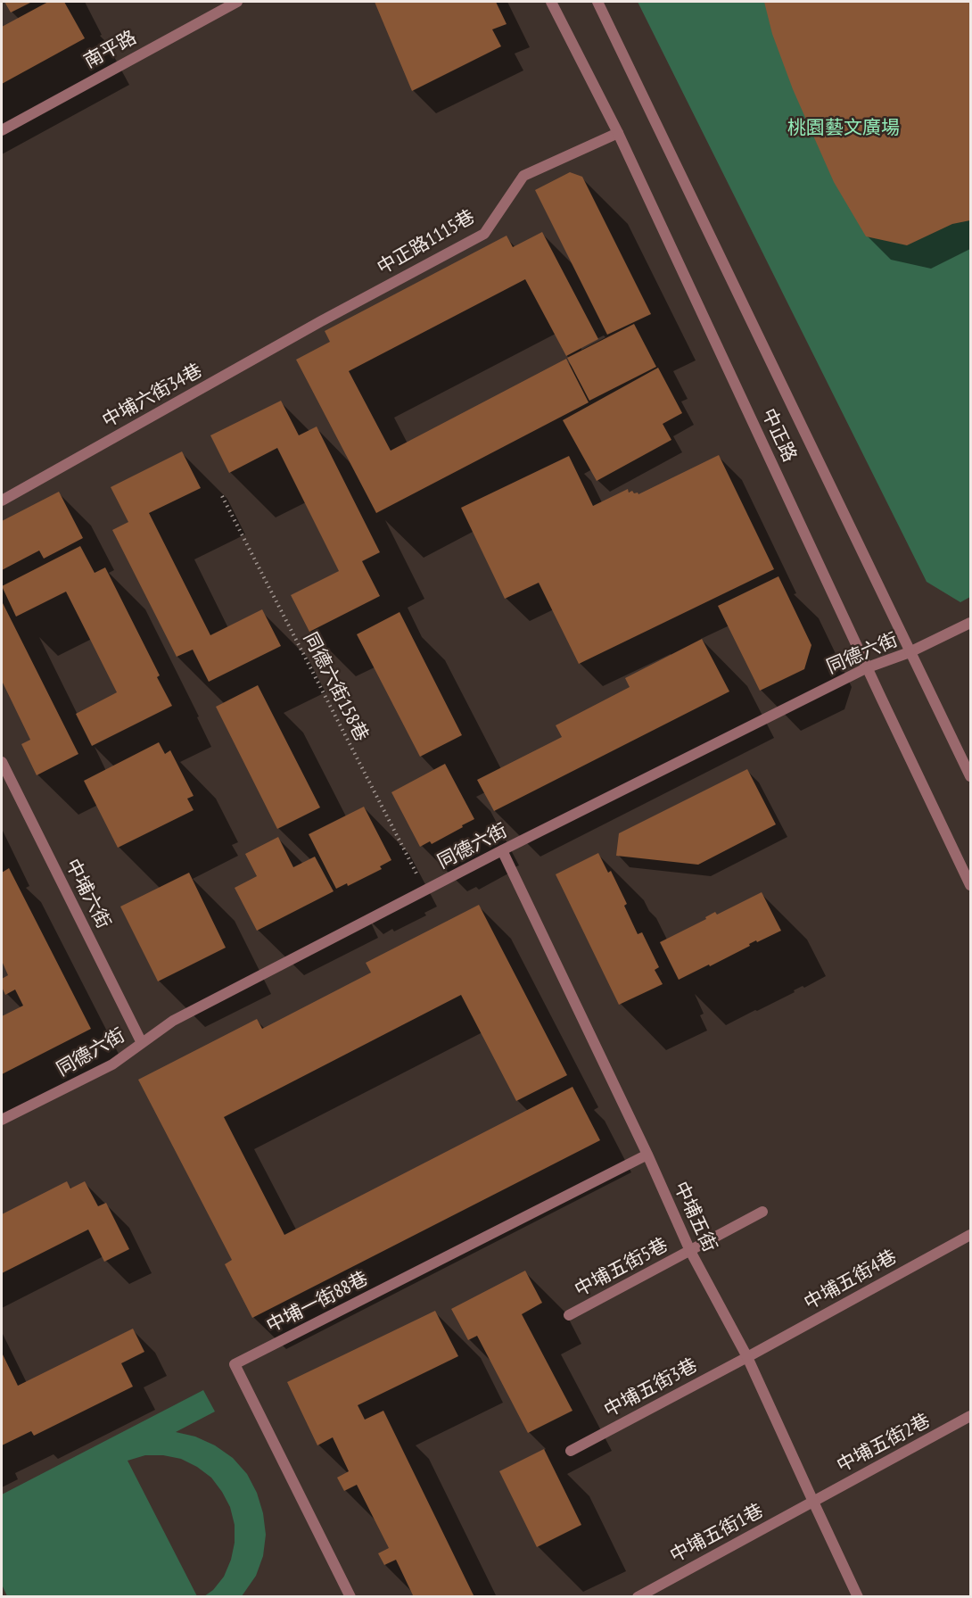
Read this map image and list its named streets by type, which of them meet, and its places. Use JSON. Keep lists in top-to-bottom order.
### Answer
{
  "streets": {
    "street": [
      "南平路",
      "中正路1115巷",
      "中埔六街34巷",
      "中正路",
      "同德六街",
      "中埔六街",
      "中埔五街",
      "中埔五街5巷",
      "中埔五街4巷",
      "中埔一街88巷",
      "中埔五街3巷",
      "中埔五街2巷",
      "中埔五街1巷"
    ],
    "path": ["同德六街158巷"]
  },
  "crossings": [
    ["中正路1115巷", "中埔六街34巷"],
    ["中正路1115巷", "中正路"],
    ["中正路", "同德六街"],
    ["同德六街", "同德六街158巷"],
    ["同德六街", "中埔六街"],
    ["同德六街", "中埔五街"],
    ["中埔五街", "中埔五街5巷"],
    ["中埔五街", "中埔五街4巷"],
    ["中埔五街", "中埔一街88巷"],
    ["中埔五街", "中埔五街3巷"],
    ["中埔五街", "中埔五街2巷"],
    ["中埔五街", "中埔五街1巷"],
    ["中埔五街4巷", "中埔五街3巷"],
    ["中埔五街2巷", "中埔五街1巷"]
  ],
  "parks": ["桃園藝文廣場"]
}
